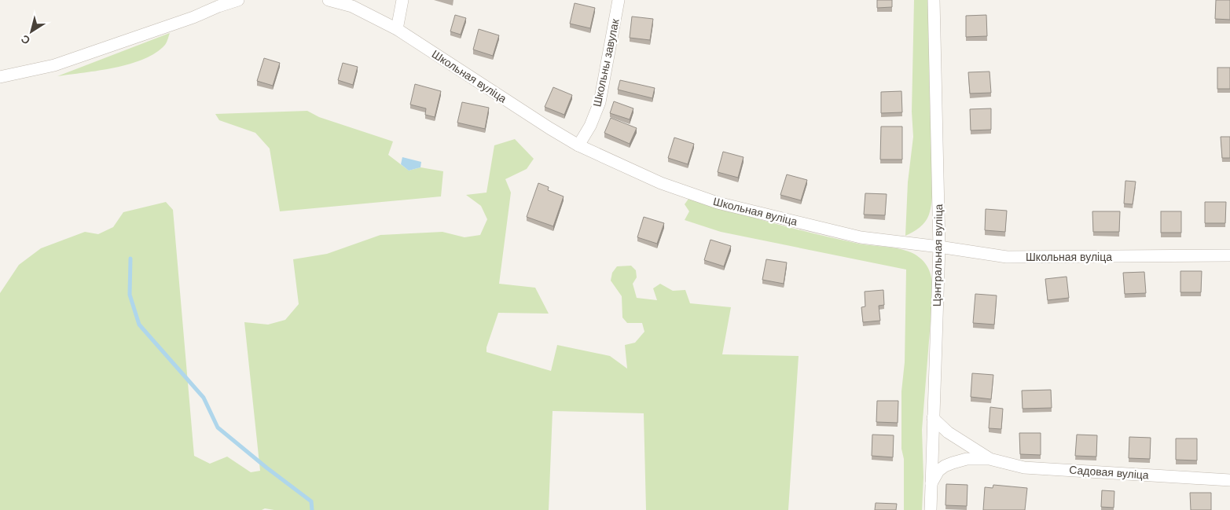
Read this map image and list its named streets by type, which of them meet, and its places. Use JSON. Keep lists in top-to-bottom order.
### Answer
{
  "streets": {
    "street": [
      "Школьны завулак",
      "Школьная вуліца",
      "Цэнтральная вуліца",
      "Садовая вуліца"
    ]
  },
  "crossings": [
    ["Школьны завулак", "Школьная вуліца"],
    ["Школьная вуліца", "Цэнтральная вуліца"],
    ["Цэнтральная вуліца", "Садовая вуліца"]
  ],
  "north": "bottom left"
}
